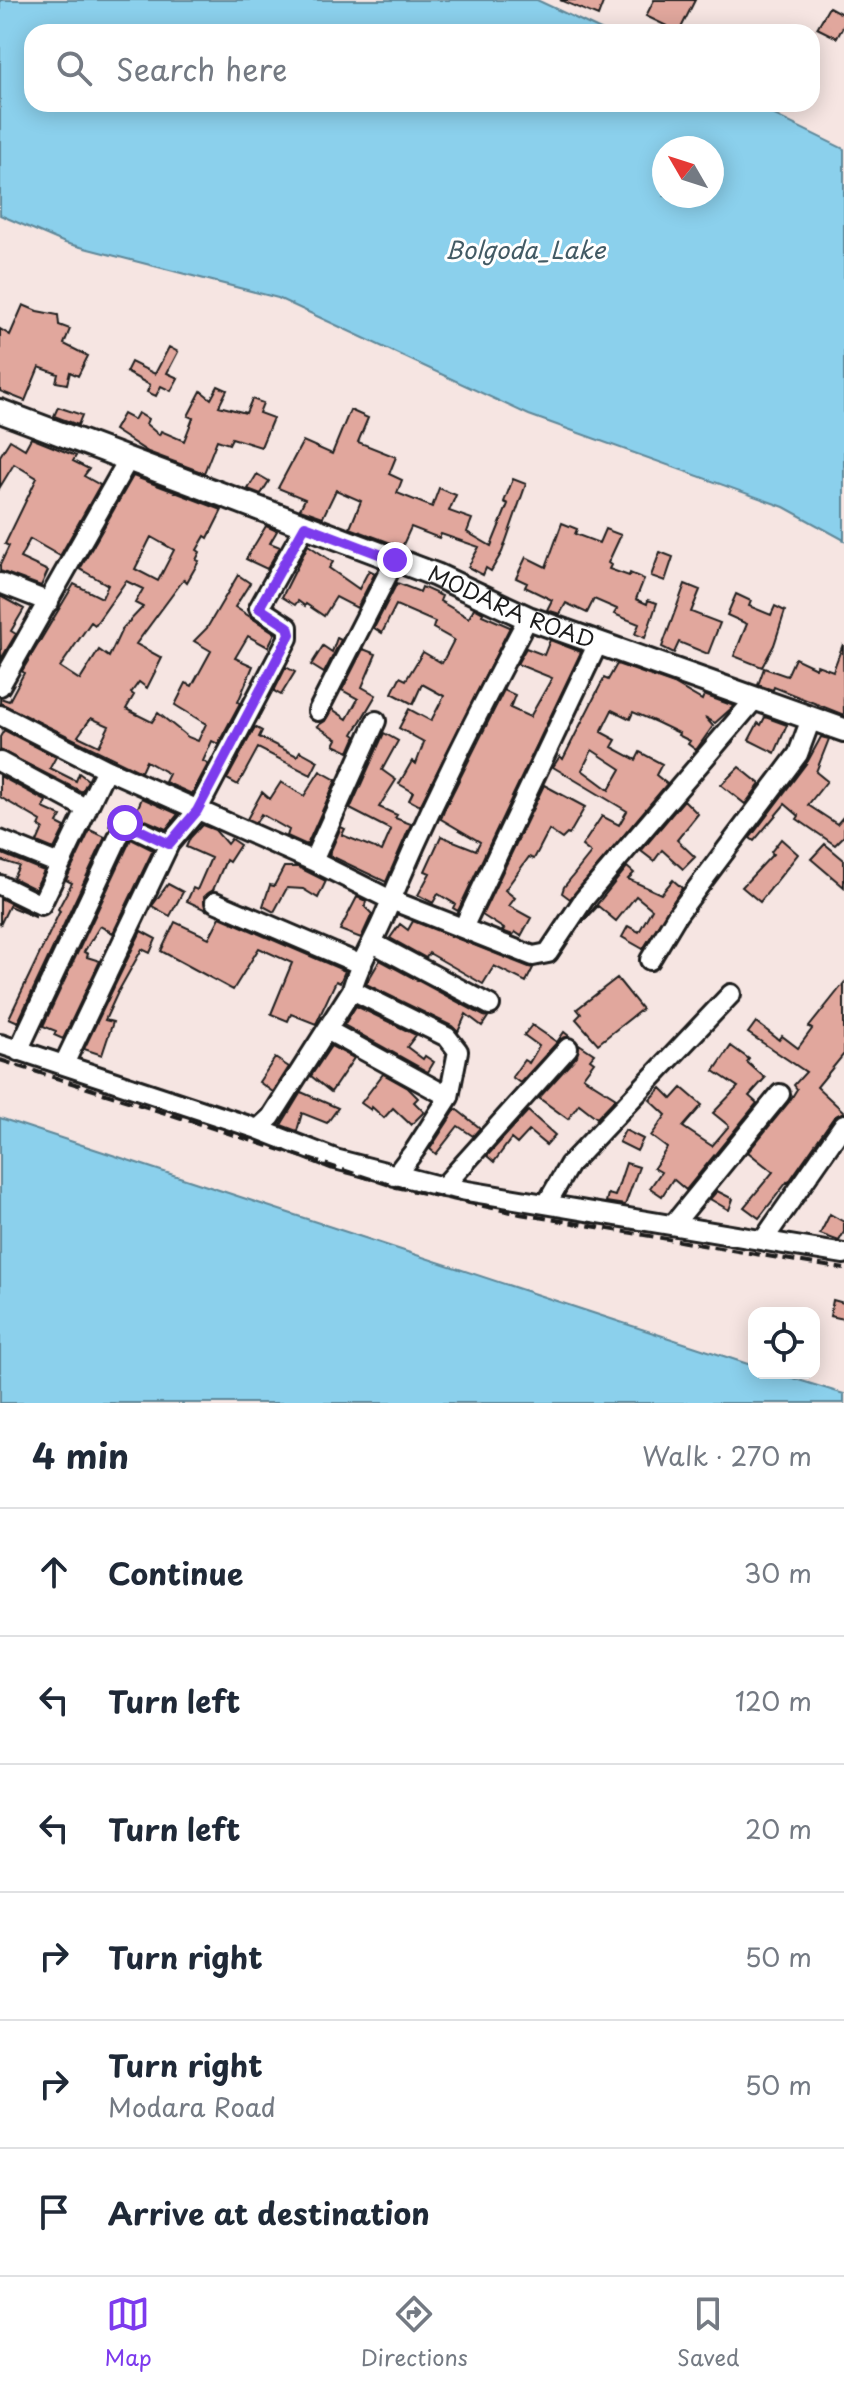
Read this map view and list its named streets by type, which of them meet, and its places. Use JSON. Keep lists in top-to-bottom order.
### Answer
{
  "streets": {
    "main road": ["MODARA ROAD"]
  },
  "water": ["Bolgoda_Lake"],
  "north": "top left",
  "page": {
    "search": "Search here",
    "heading": ["4 min", "Walk · 270 m"],
    "list": [
      ["Continue", "30 m"],
      ["Turn left", "120 m"],
      ["Turn left", "20 m"],
      ["Turn right", "50 m"],
      ["Turn right", "Modara Road", "50 m"],
      "Arrive at destination"
    ],
    "nav": ["Map", "Directions", "Saved"]
  }
}
